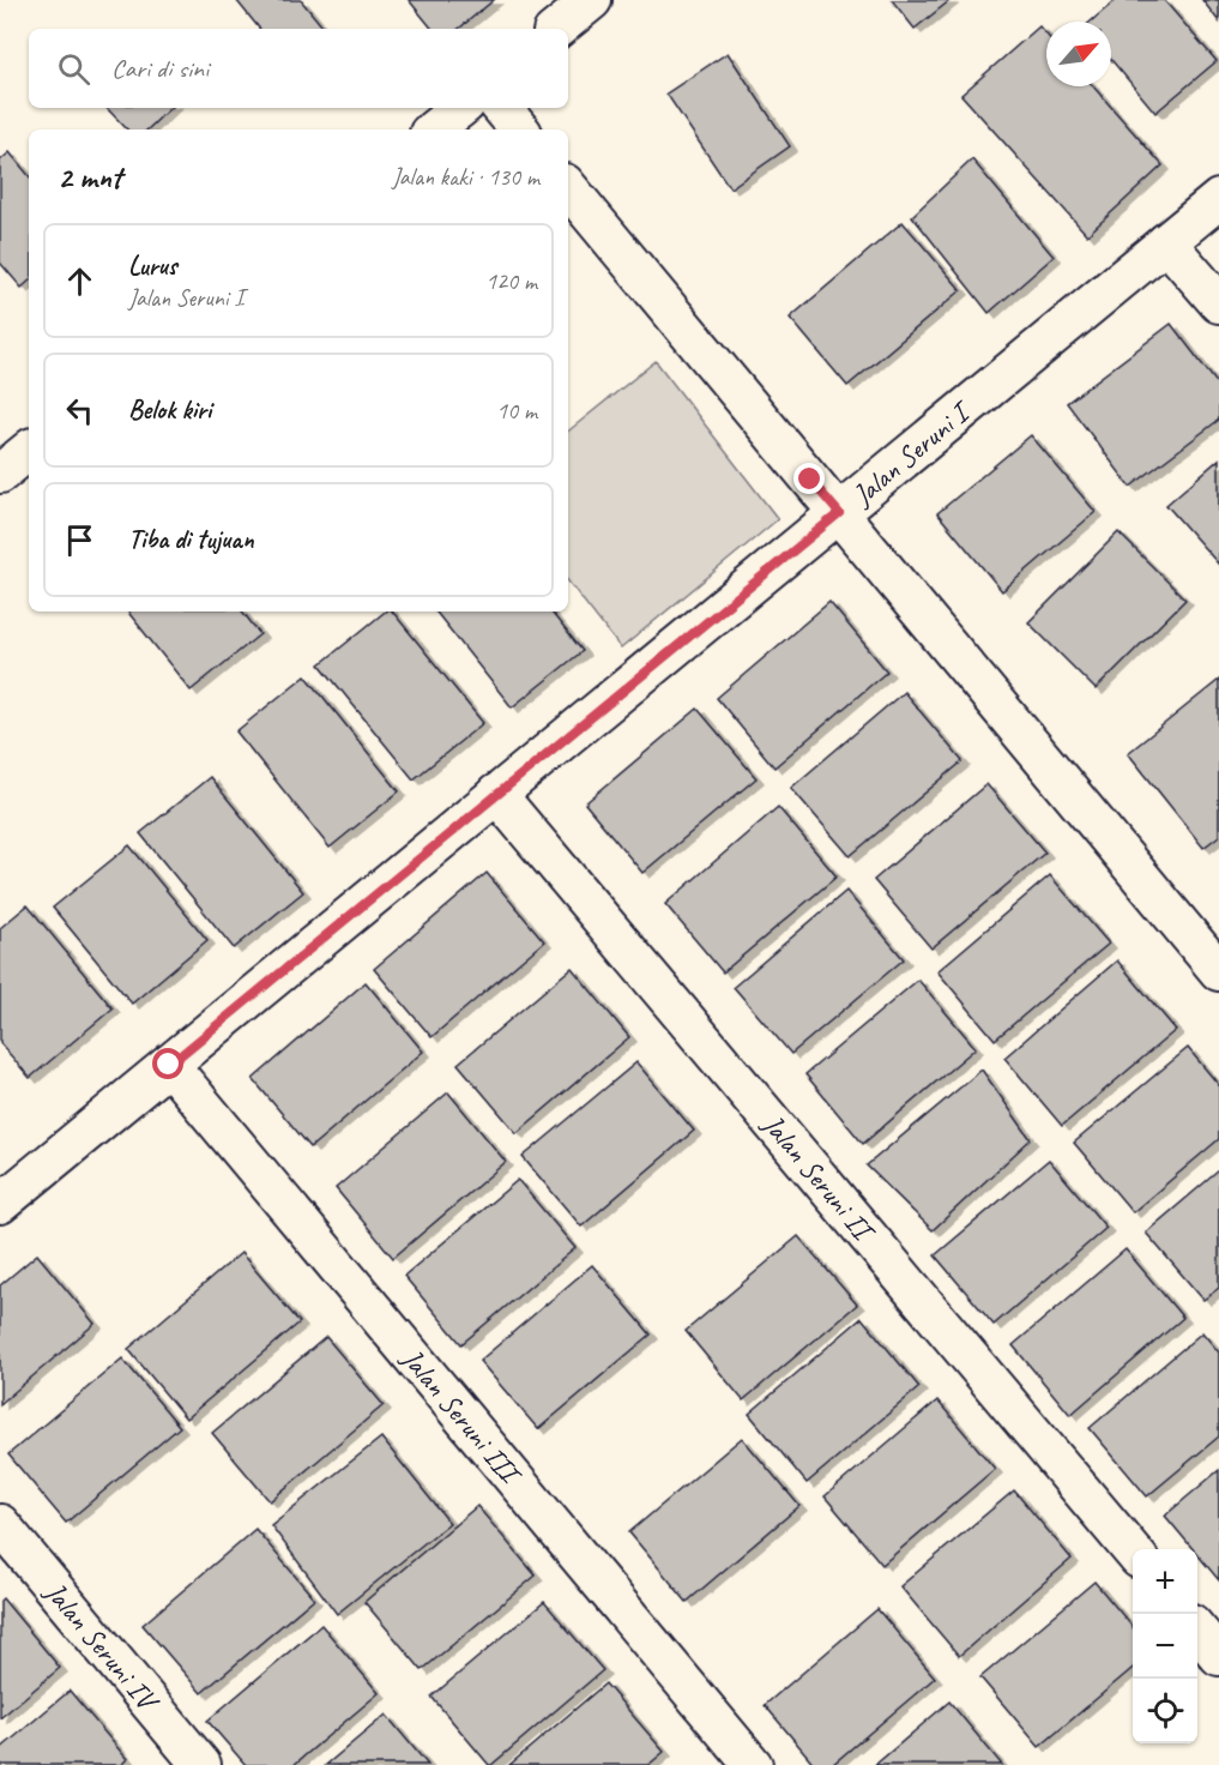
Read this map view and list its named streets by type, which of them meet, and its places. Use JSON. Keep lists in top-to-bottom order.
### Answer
{
  "streets": {
    "street": [
      "Jalan Seruni I",
      "Jalan Seruni II",
      "Jalan Seruni III",
      "Jalan Seruni IV"
    ]
  },
  "crossings": [
    ["Jalan Seruni I", "Jalan Seruni II"],
    ["Jalan Seruni I", "Jalan Seruni III"]
  ],
  "north": "top right",
  "page": {
    "search": "Cari di sini",
    "heading": ["2 mnt", "Jalan kaki · 130 m"],
    "list": [
      ["Lurus", "Jalan Seruni I", "120 m"],
      ["Belok kiri", "10 m"],
      "Tiba di tujuan"
    ],
    "map_buttons": ["+", "−"]
  }
}
